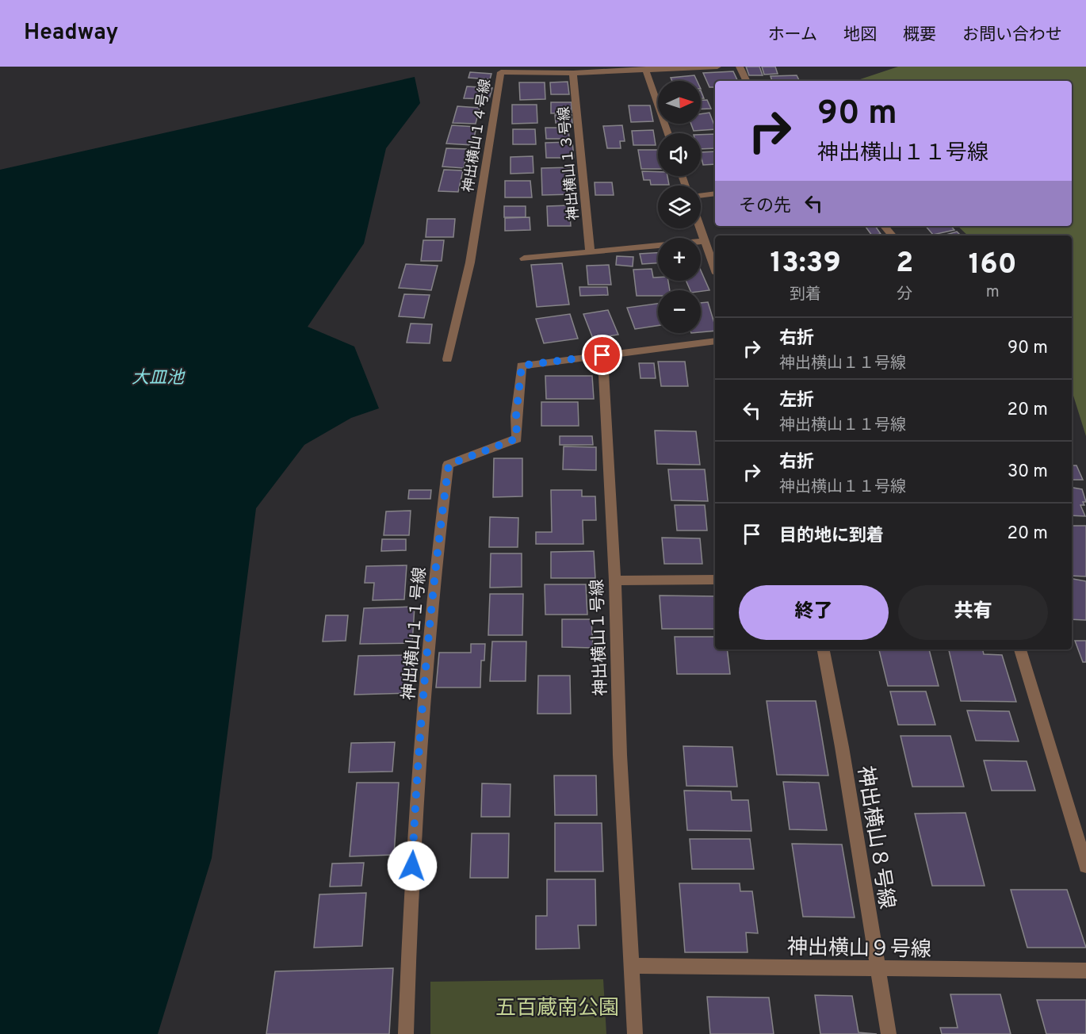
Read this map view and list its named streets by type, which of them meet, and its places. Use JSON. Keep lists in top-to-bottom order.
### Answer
{
  "streets": {
    "street": [
      "神出横山１４号線",
      "神出横山１３号線",
      "神出横山１１号線",
      "神出横山１号線",
      "神出横山８号線",
      "神出横山９号線"
    ]
  },
  "crossings": [
    ["神出横山１４号線", "神出横山１３号線"],
    ["神出横山１１号線", "神出横山１号線"],
    ["神出横山１号線", "神出横山９号線"],
    ["神出横山８号線", "神出横山９号線"]
  ],
  "water": ["大皿池"],
  "parks": ["五百蔵南公園"],
  "north": "right",
  "page": {
    "header": "Headway",
    "nav": [
      "ホーム",
      "地図",
      "概要",
      "お問い合わせ"
    ],
    "map_buttons": ["+", "−"],
    "turn": ["90 m", "神出横山１１号線"],
    "then": "その先",
    "eta": [
      "13:39",
      "到着",
      "2",
      "分",
      "160",
      "m"
    ],
    "list": [
      {
        "name": "右折",
        "note": "神出横山１１号線",
        "value": "90 m"
      },
      {
        "name": "左折",
        "note": "神出横山１１号線",
        "value": "20 m"
      },
      {
        "name": "右折",
        "note": "神出横山１１号線",
        "value": "30 m"
      },
      {
        "name": "目的地に到着",
        "value": "20 m"
      }
    ],
    "buttons": ["終了", "共有"]
  }
}
